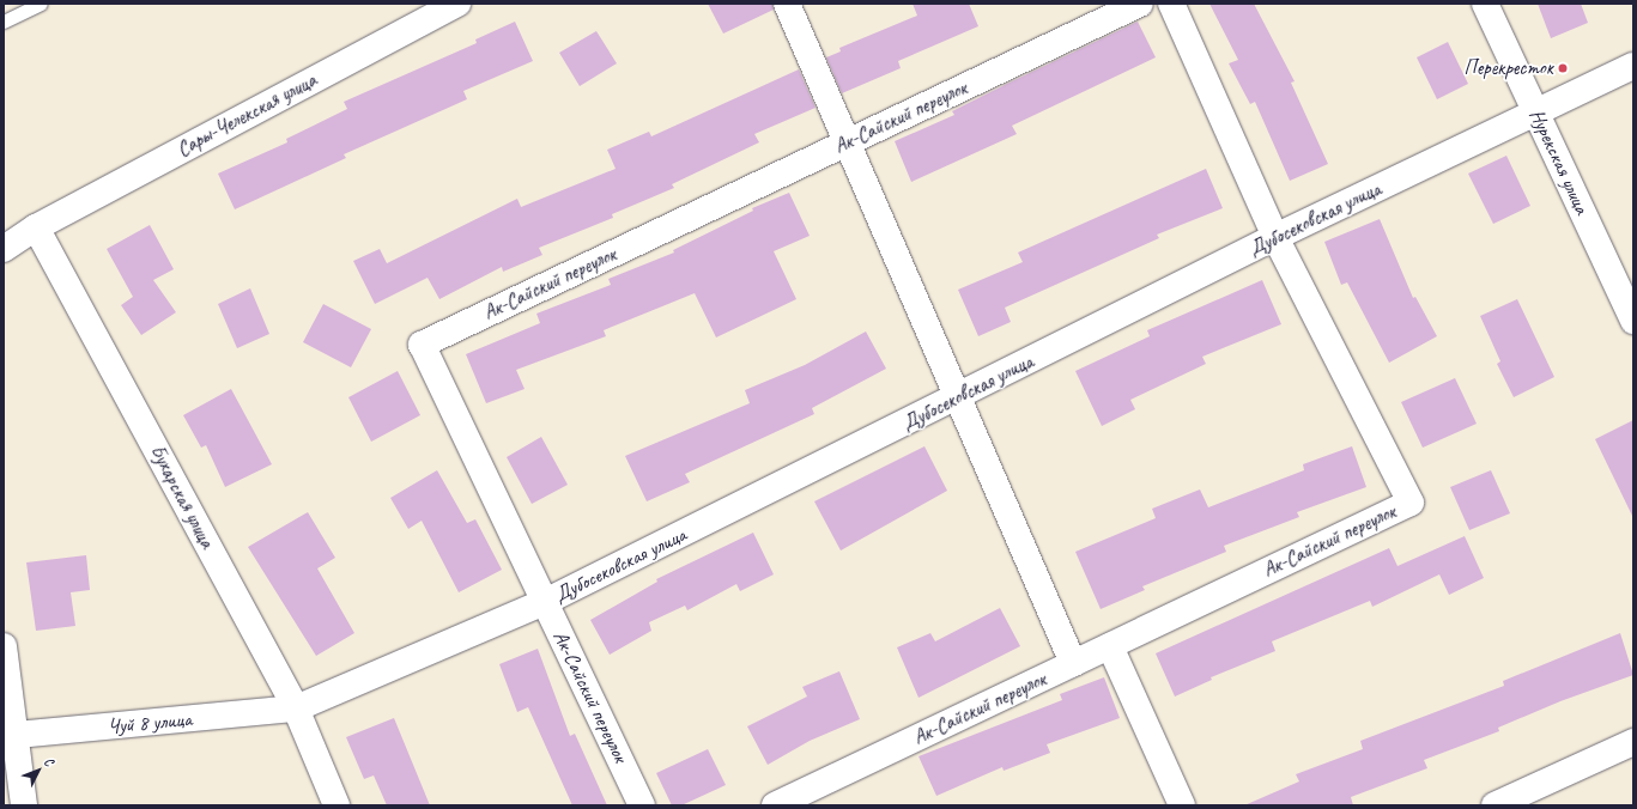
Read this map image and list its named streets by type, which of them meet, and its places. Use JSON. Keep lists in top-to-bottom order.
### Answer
{
  "streets": {
    "street": [
      "Сары-Челекская улица",
      "Ак-Сайский переулок",
      "Нурекская улица",
      "Дубосековская улица",
      "Бухарская улица",
      "Чуй 8 улица"
    ]
  },
  "crossings": [
    ["Сары-Челекская улица", "Бухарская улица"],
    ["Ак-Сайский переулок", "Дубосековская улица"],
    ["Нурекская улица", "Дубосековская улица"],
    ["Дубосековская улица", "Бухарская улица"],
    ["Дубосековская улица", "Чуй 8 улица"],
    ["Бухарская улица", "Чуй 8 улица"]
  ],
  "places": ["Перекресток"],
  "north": "top right"
}
